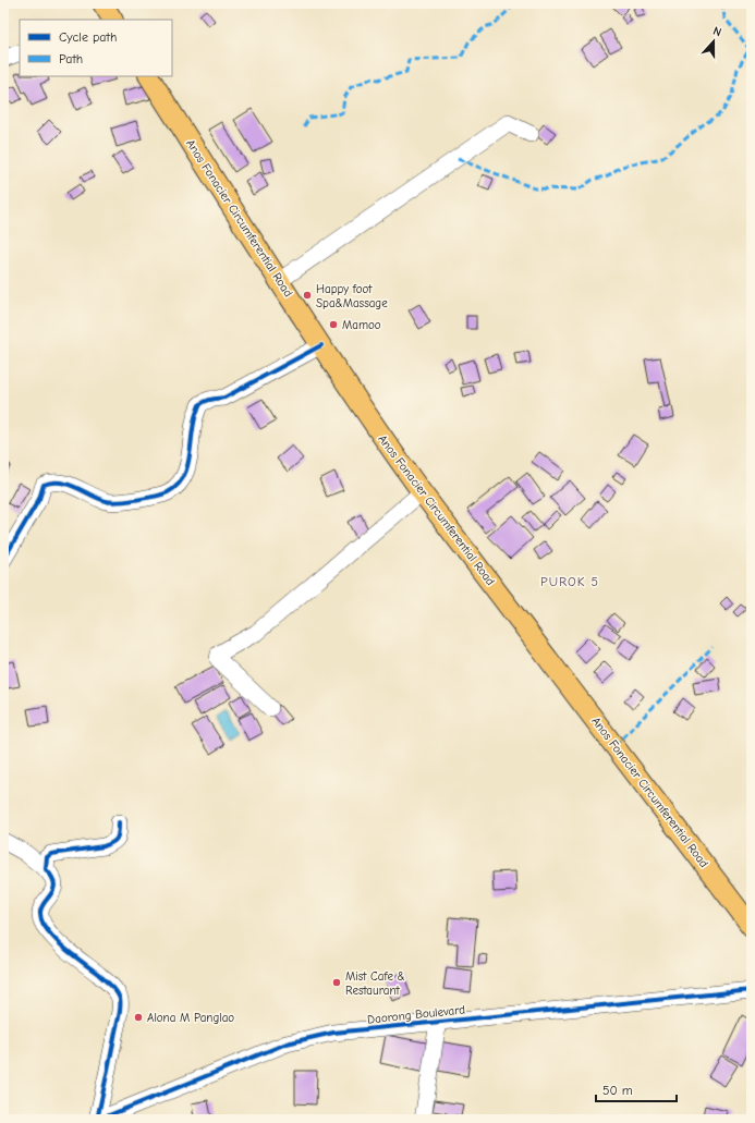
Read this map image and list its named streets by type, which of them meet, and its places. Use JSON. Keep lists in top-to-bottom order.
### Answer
{
  "streets": {
    "main road": ["Anos Fonacier Circumferential Road"],
    "street": ["Daorong Boulevard"]
  },
  "districts": ["PUROK 5"],
  "places": [
    "Happy foot Spa&Massage",
    "Mamoo",
    "Mist Cafe & Restaurant",
    "Alona M Panglao"
  ],
  "legend": ["Cycle path", "Path"],
  "scale_bar": "50 m",
  "north": "top"
}
